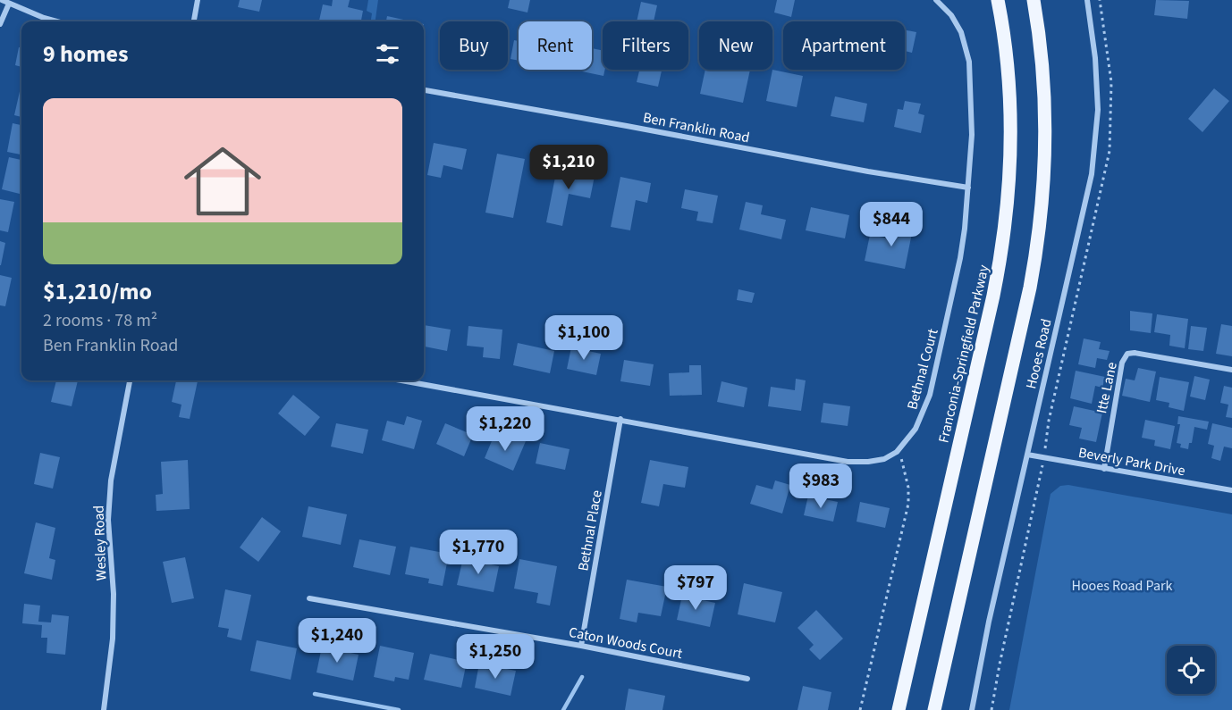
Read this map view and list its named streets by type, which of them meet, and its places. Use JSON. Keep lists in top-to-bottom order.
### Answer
{
  "streets": {
    "main road": ["Franconia-Springfield Parkway"],
    "street": [
      "Ben Franklin Road",
      "Hooes Road",
      "Bethnal Court",
      "Itte Lane",
      "Beverly Park Drive",
      "Bethnal Place",
      "Wesley Road",
      "Caton Woods Court"
    ]
  },
  "crossings": [
    ["Ben Franklin Road", "Bethnal Court"],
    ["Hooes Road", "Beverly Park Drive"],
    ["Bethnal Court", "Bethnal Place"],
    ["Itte Lane", "Beverly Park Drive"],
    ["Bethnal Place", "Caton Woods Court"]
  ],
  "parks": ["Hooes Road Park"],
  "page": {
    "chip": [
      "Buy",
      "Rent",
      "Filters",
      "New",
      "Apartment"
    ],
    "heading": "9 homes",
    "list": [
      {
        "name": "$1,210/mo",
        "note": "2 rooms · 78 m² · Ben Franklin Road"
      }
    ],
    "price": [
      "$1,210",
      "$844",
      "$1,100",
      "$1,220",
      "$983",
      "$1,770",
      "$797",
      "$1,240",
      "$1,250"
    ]
  }
}
